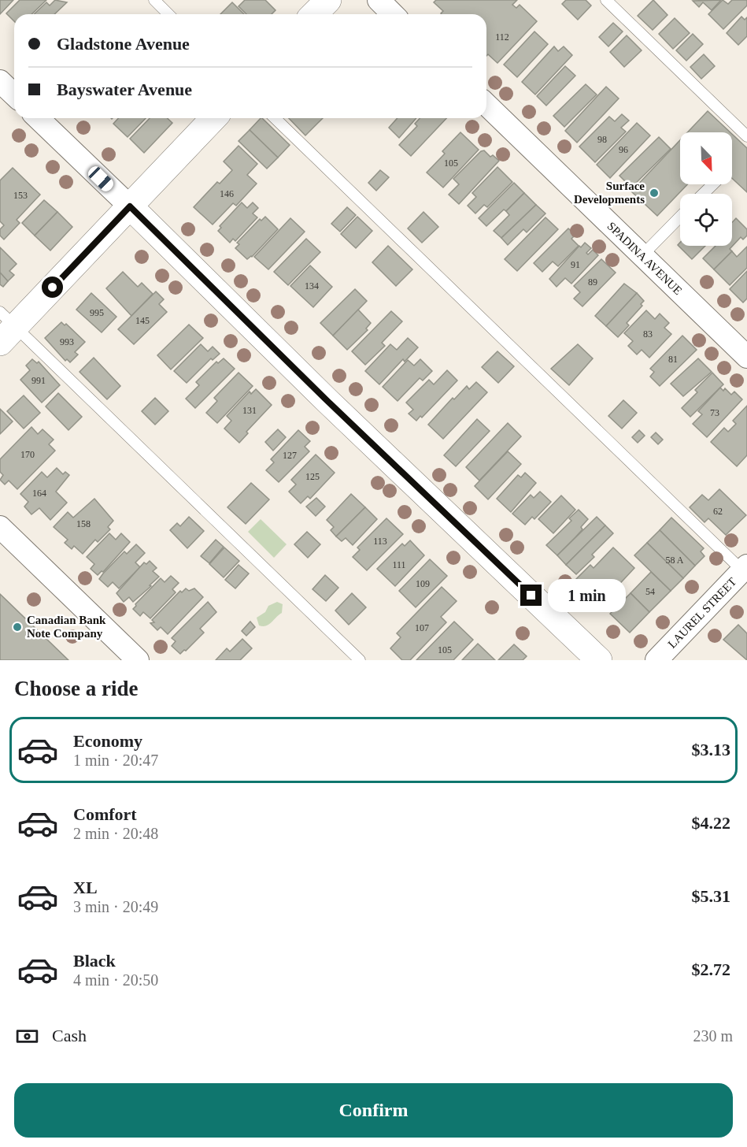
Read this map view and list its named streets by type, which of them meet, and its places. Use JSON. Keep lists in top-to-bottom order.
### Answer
{
  "streets": {
    "street": ["SPADINA AVENUE", "LAUREL STREET"]
  },
  "places": ["Surface Developments", "Canadian Bank Note Company"],
  "house_numbers": [
    "112",
    "98",
    "96",
    "105",
    "146",
    "153",
    "91",
    "89",
    "134",
    "995",
    "145",
    "83",
    "993",
    "81",
    "991",
    "131",
    "73",
    "170",
    "127",
    "125",
    "164",
    "62",
    "158",
    "113",
    "58 A",
    "111",
    "109",
    "54",
    "107",
    "105"
  ],
  "north": "bottom right",
  "page": {
    "banner": ["Gladstone Avenue", "Bayswater Avenue"],
    "bubble": "1 min",
    "heading": "Choose a ride",
    "list": [
      {
        "name": "Economy",
        "note": "1 min · 20:47",
        "value": "$3.13"
      },
      {
        "name": "Comfort",
        "note": "2 min · 20:48",
        "value": "$4.22"
      },
      {
        "name": "XL",
        "note": "3 min · 20:49",
        "value": "$5.31"
      },
      {
        "name": "Black",
        "note": "4 min · 20:50",
        "value": "$2.72"
      }
    ],
    "pay": ["Cash", "230 m"],
    "buttons": "Confirm"
  }
}
